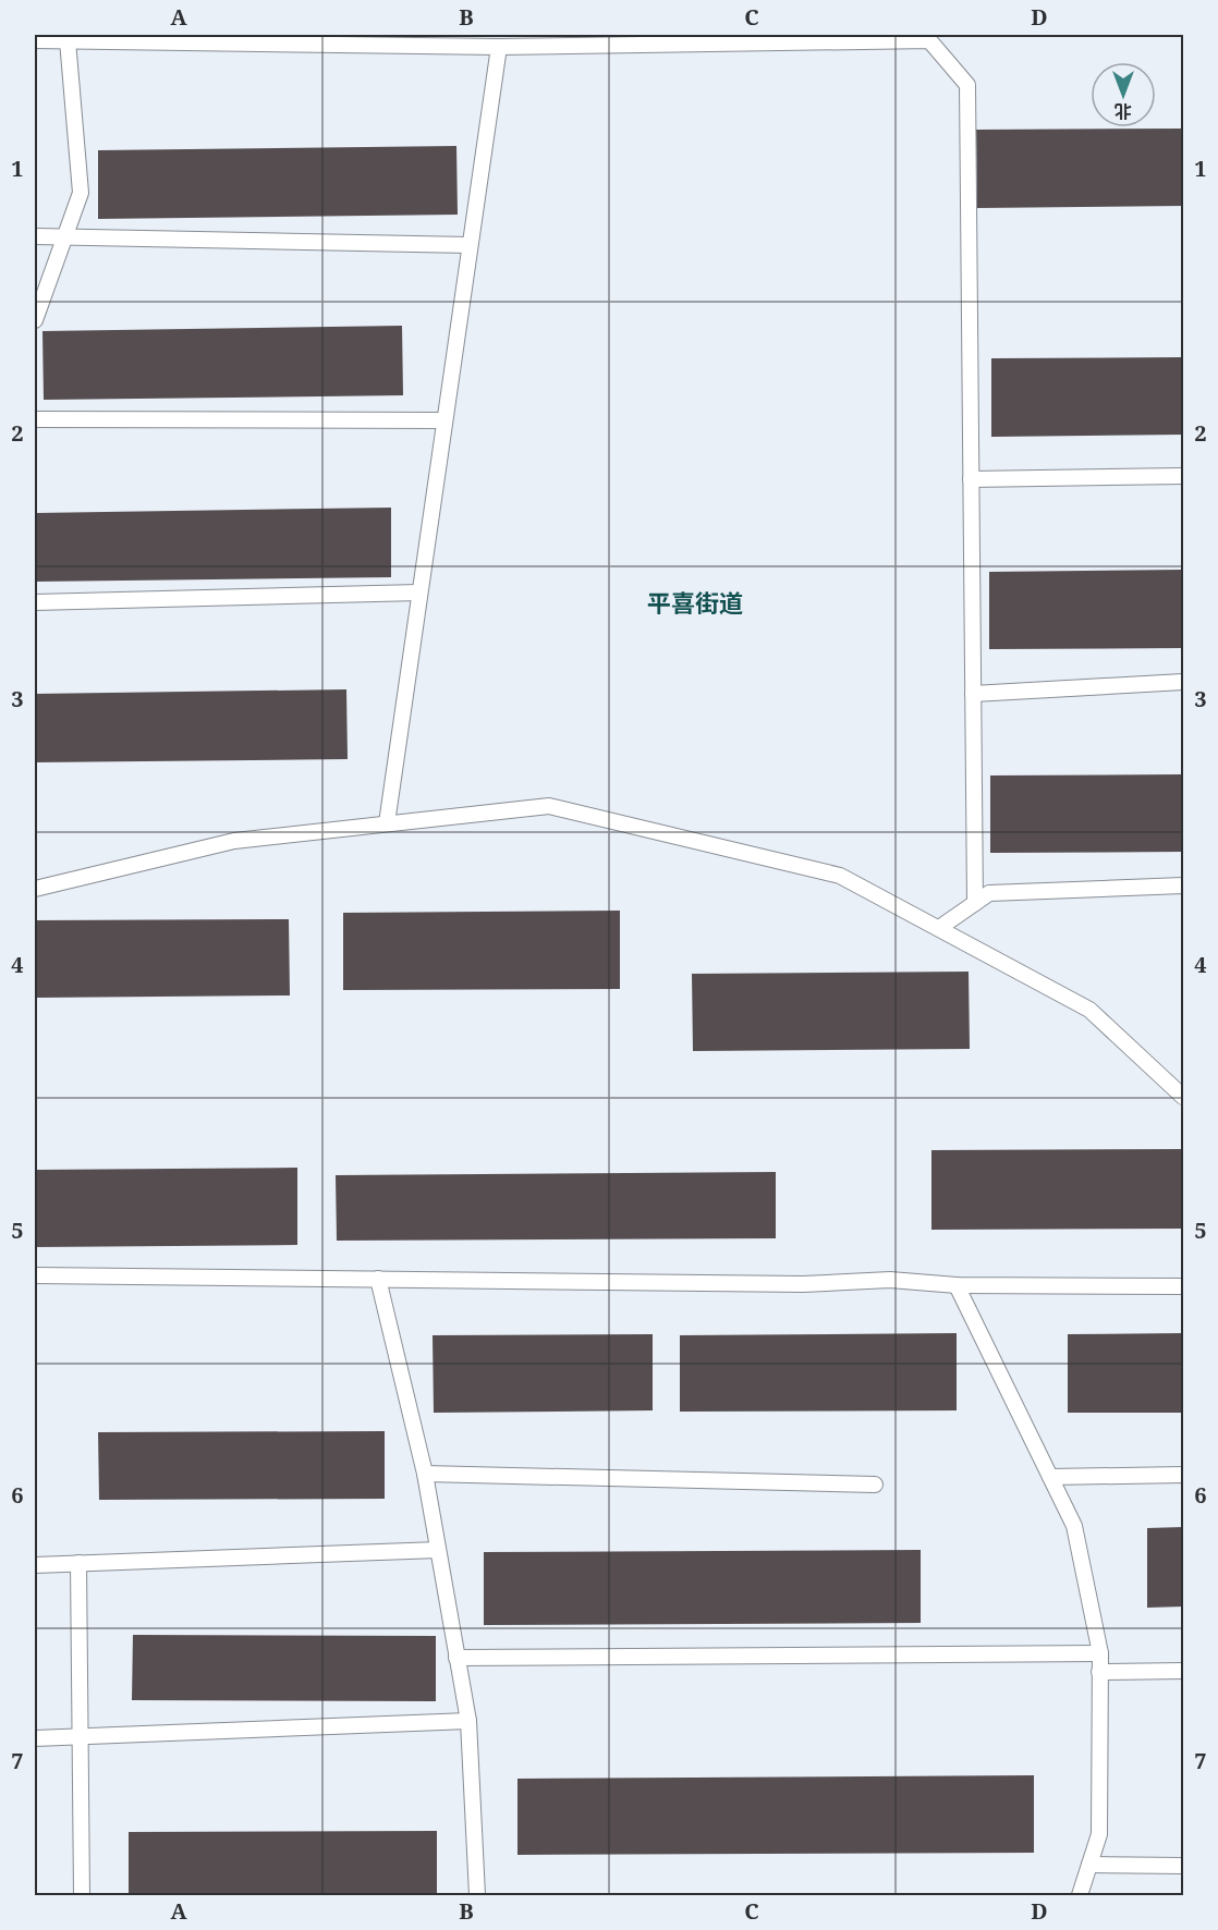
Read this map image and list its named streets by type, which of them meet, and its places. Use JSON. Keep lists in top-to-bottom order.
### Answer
{
  "districts": ["平喜街道"],
  "north": "bottom",
  "grid": {
    "columns": [
      "A",
      "B",
      "C",
      "D"
    ],
    "rows": [
      "1",
      "2",
      "3",
      "4",
      "5",
      "6",
      "7"
    ]
  }
}
